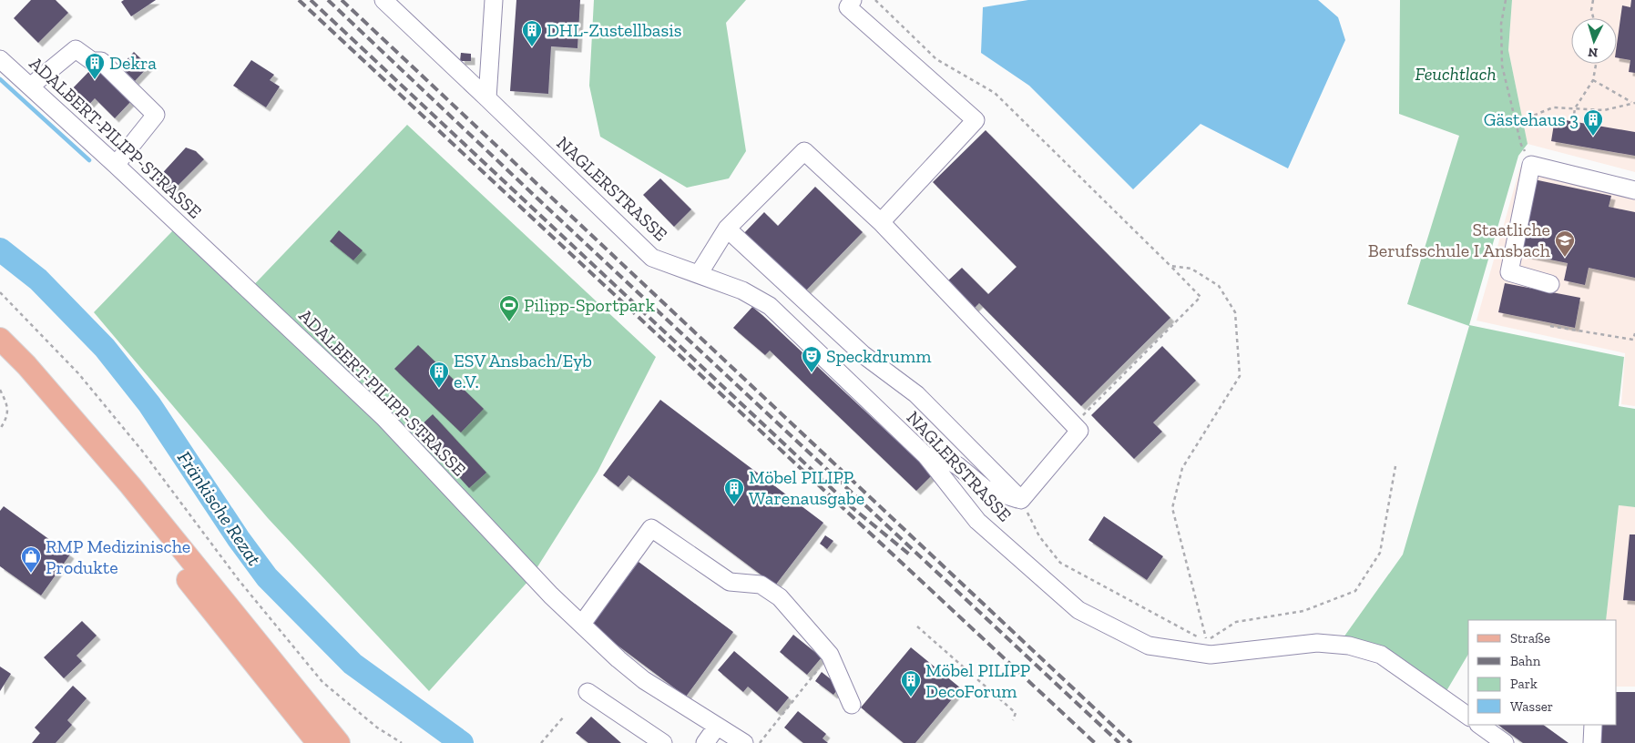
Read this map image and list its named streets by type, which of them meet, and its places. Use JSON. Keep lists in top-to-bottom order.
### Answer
{
  "streets": {
    "street": ["ADALBERT-PILIPP-STRASSE", "NAGLERSTRASSE"]
  },
  "water": ["Fränkische Rezat"],
  "parks": ["Feuchtlach"],
  "places": {
    "building": [
      "DHL-Zustellbasis",
      "Dekra",
      "Gästehaus 3",
      "ESV Ansbach/Eyb e.V.",
      "Möbel PILIPP Warenausgabe",
      "Möbel PILIPP DecoForum"
    ],
    "school or university": ["Staatliche Berufsschule I Ansbach"],
    "sports": ["Pilipp-Sportpark"],
    "theatre": ["Speckdrumm"],
    "shop": ["RMP Medizinische Produkte"]
  },
  "legend": [
    "Straße",
    "Bahn",
    "Park",
    "Wasser"
  ],
  "north": "bottom"
}
